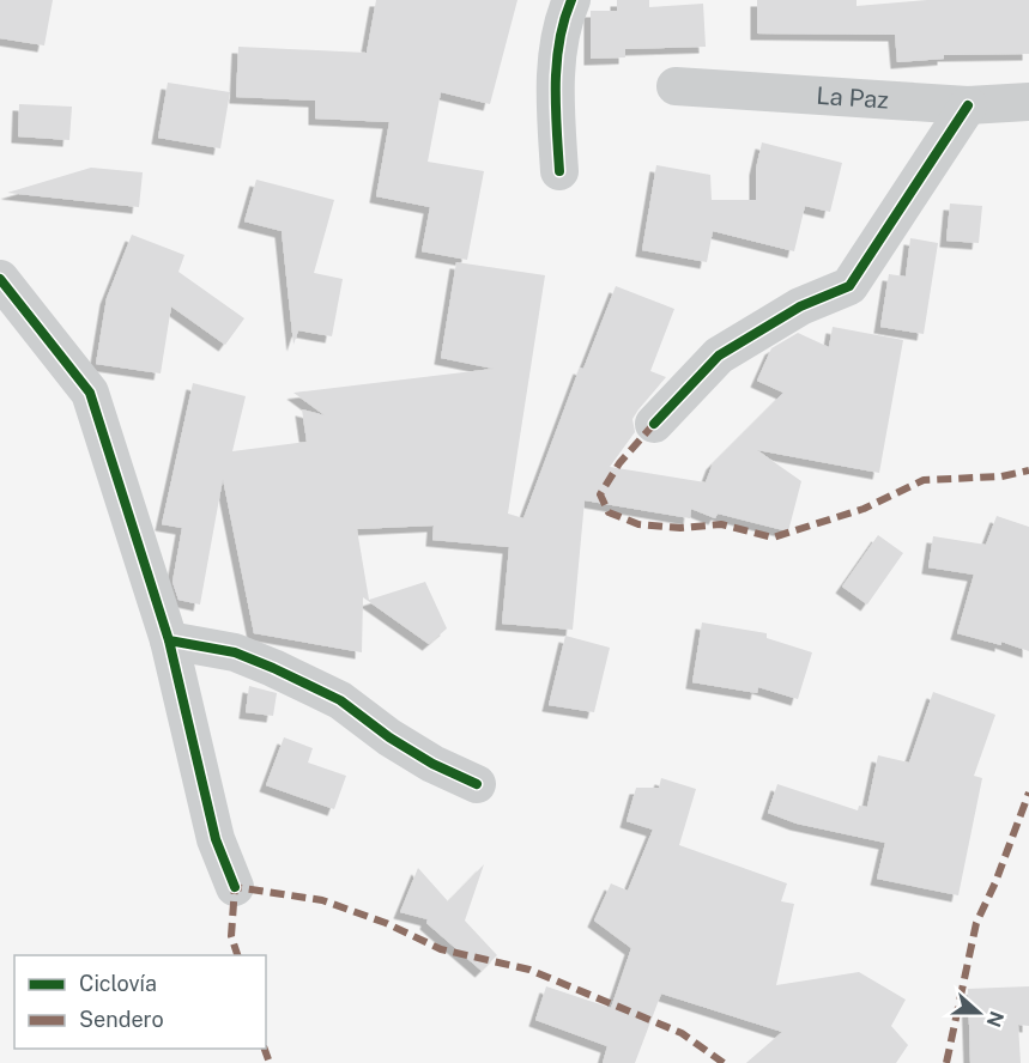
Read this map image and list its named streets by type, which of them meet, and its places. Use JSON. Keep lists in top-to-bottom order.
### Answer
{
  "streets": {
    "street": ["La Paz"]
  },
  "legend": ["Ciclovía", "Sendero"],
  "north": "right"
}
